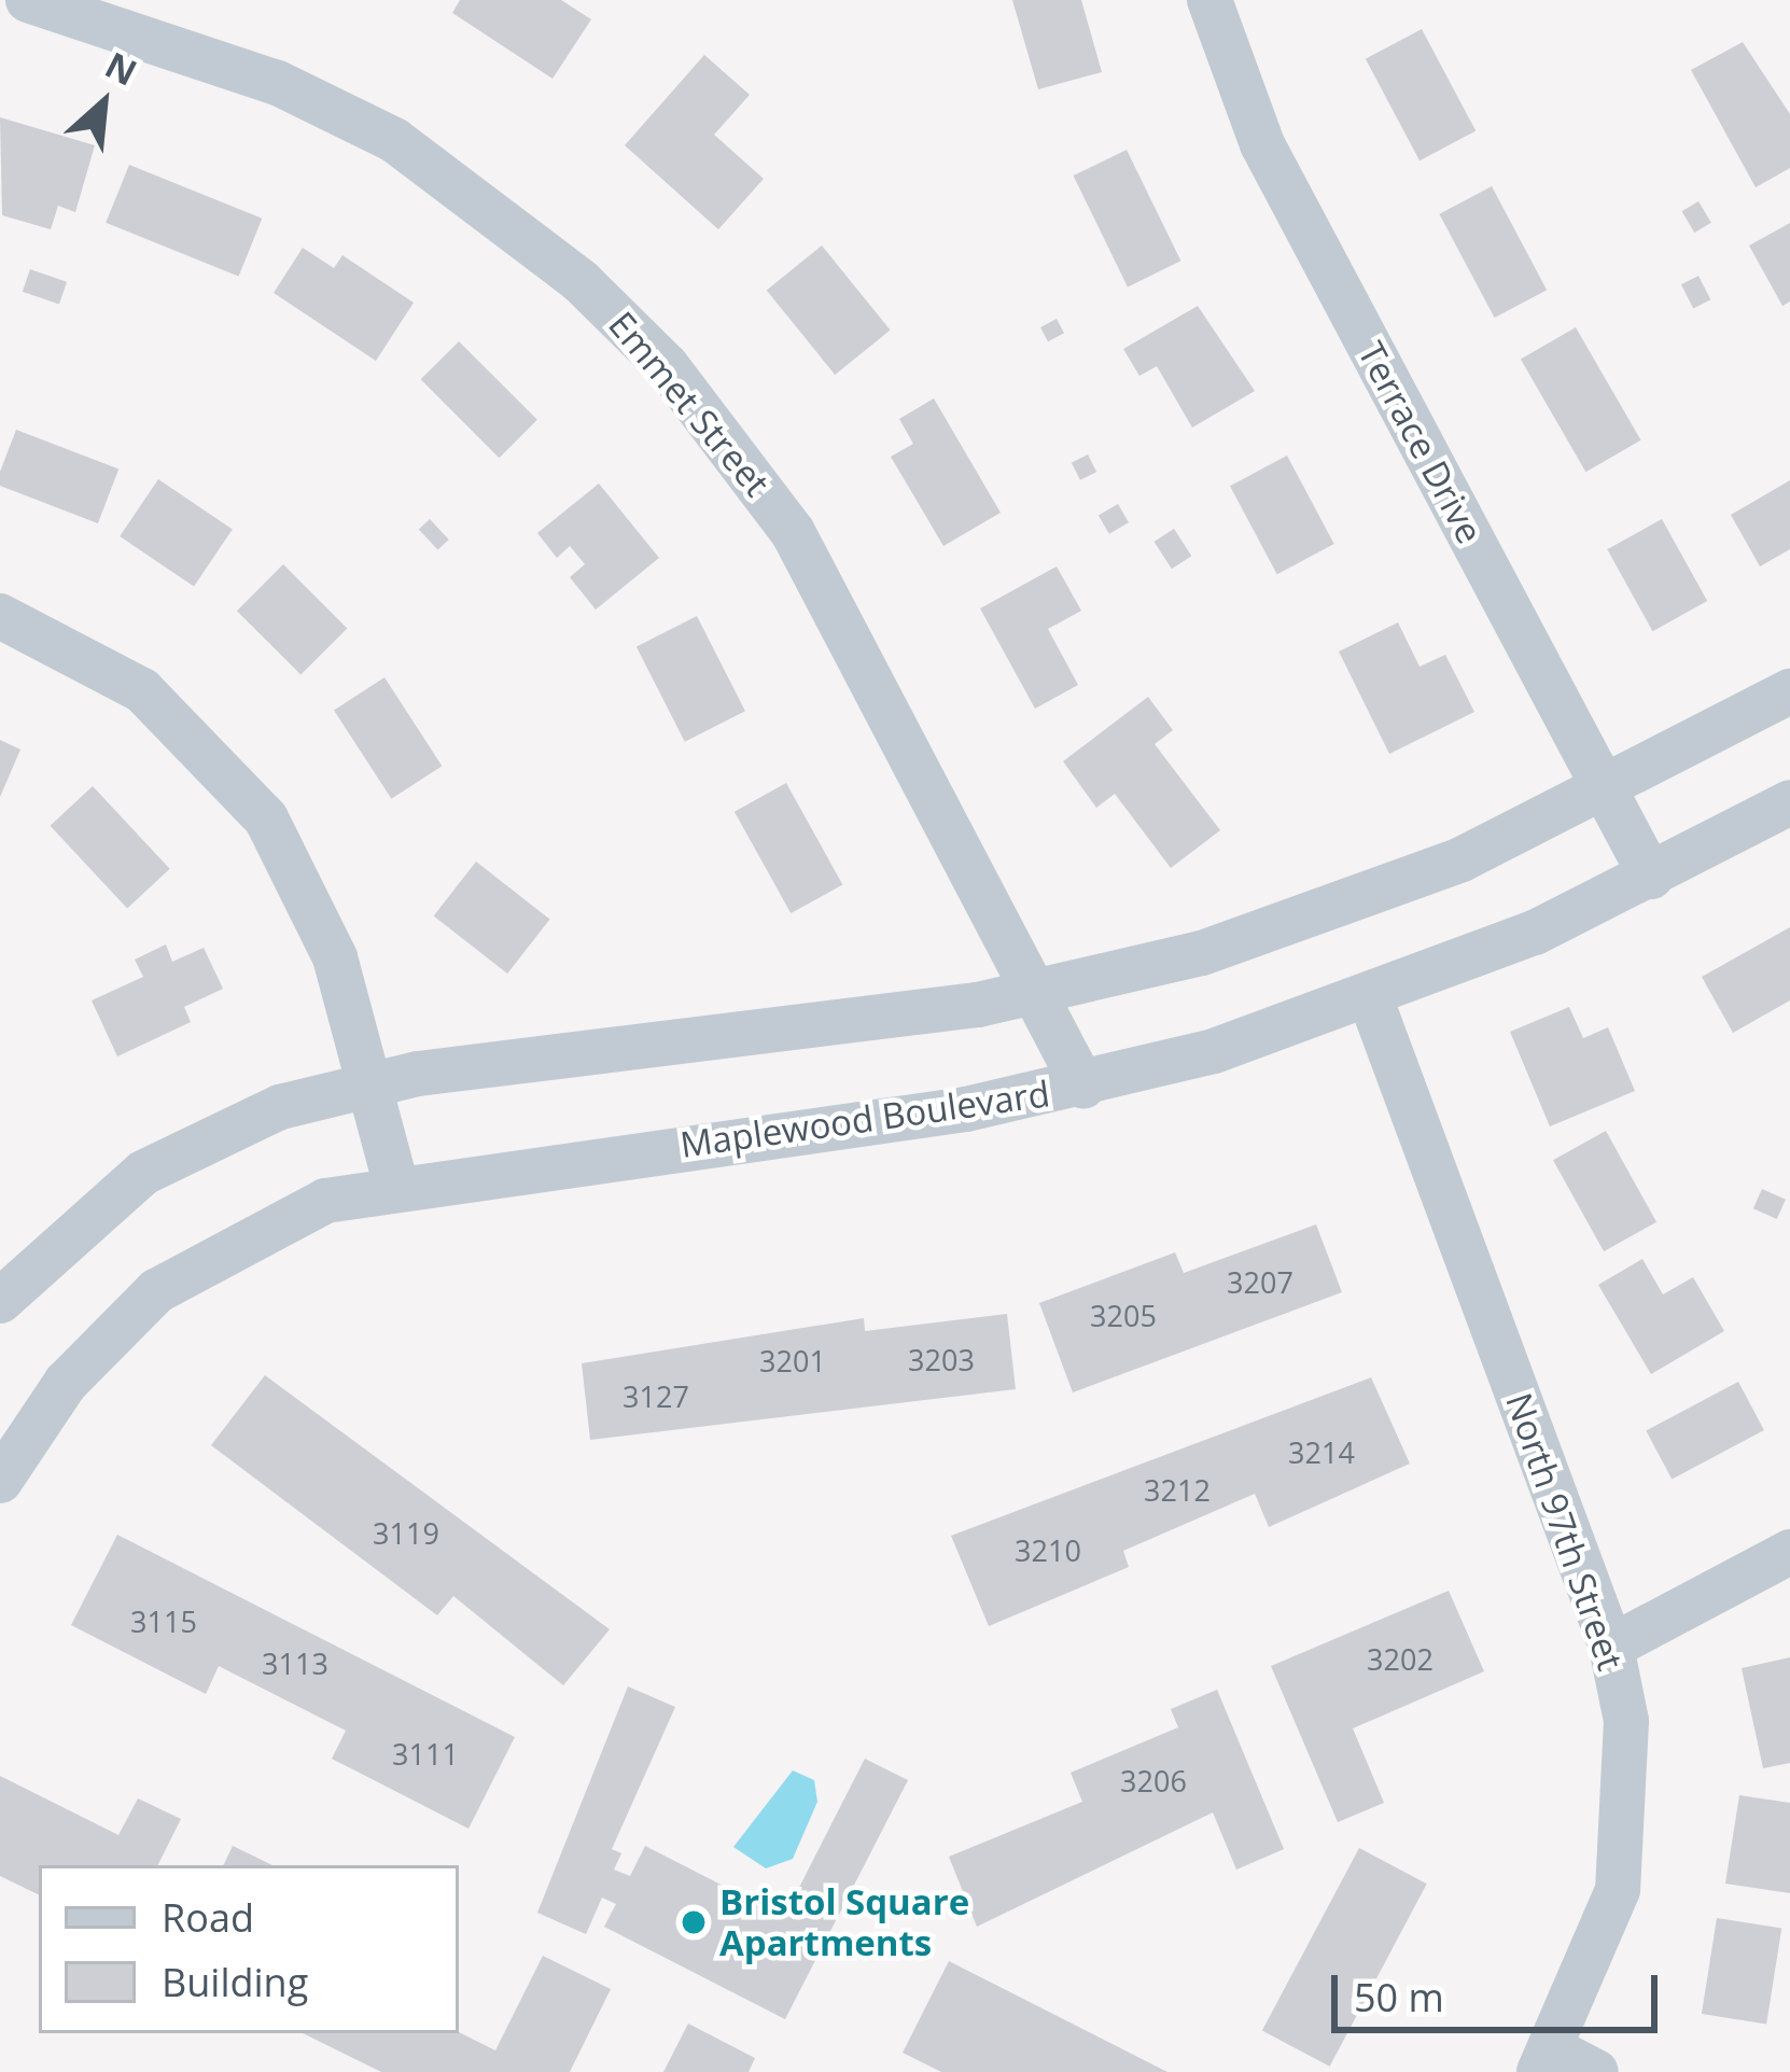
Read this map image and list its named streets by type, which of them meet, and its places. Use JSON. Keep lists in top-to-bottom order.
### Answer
{
  "streets": {
    "street": [
      "Emmet Street",
      "Terrace Drive",
      "Maplewood Boulevard",
      "North 97th Street"
    ]
  },
  "crossings": [
    ["Emmet Street", "Maplewood Boulevard"],
    ["Terrace Drive", "Maplewood Boulevard"],
    ["Maplewood Boulevard", "North 97th Street"]
  ],
  "places": ["Bristol Square Apartments"],
  "house_numbers": [
    "3207",
    "3205",
    "3203",
    "3201",
    "3127",
    "3214",
    "3212",
    "3119",
    "3210",
    "3115",
    "3202",
    "3113",
    "3111",
    "3206"
  ],
  "legend": ["Road", "Building"],
  "scale_bar": "50 m",
  "north": "top right"
}
